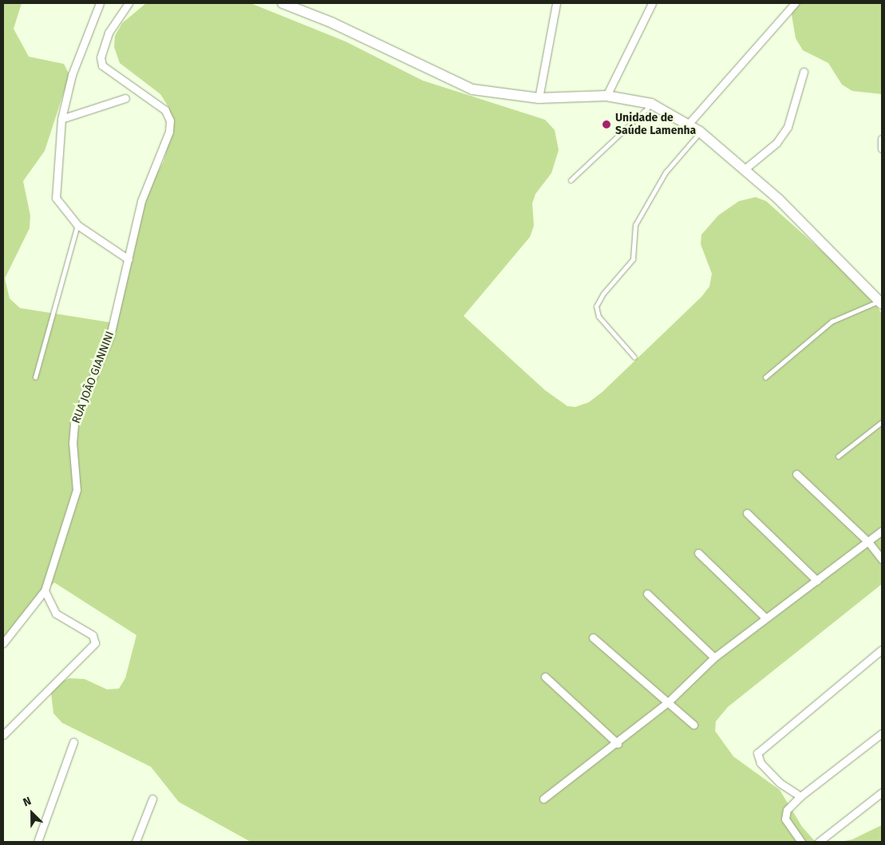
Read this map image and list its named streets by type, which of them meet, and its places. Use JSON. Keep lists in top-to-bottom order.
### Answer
{
  "streets": {
    "street": ["RUA JOÃO GIANNINI"]
  },
  "places": ["Unidade de Saúde Lamenha"],
  "north": "top left"
}
